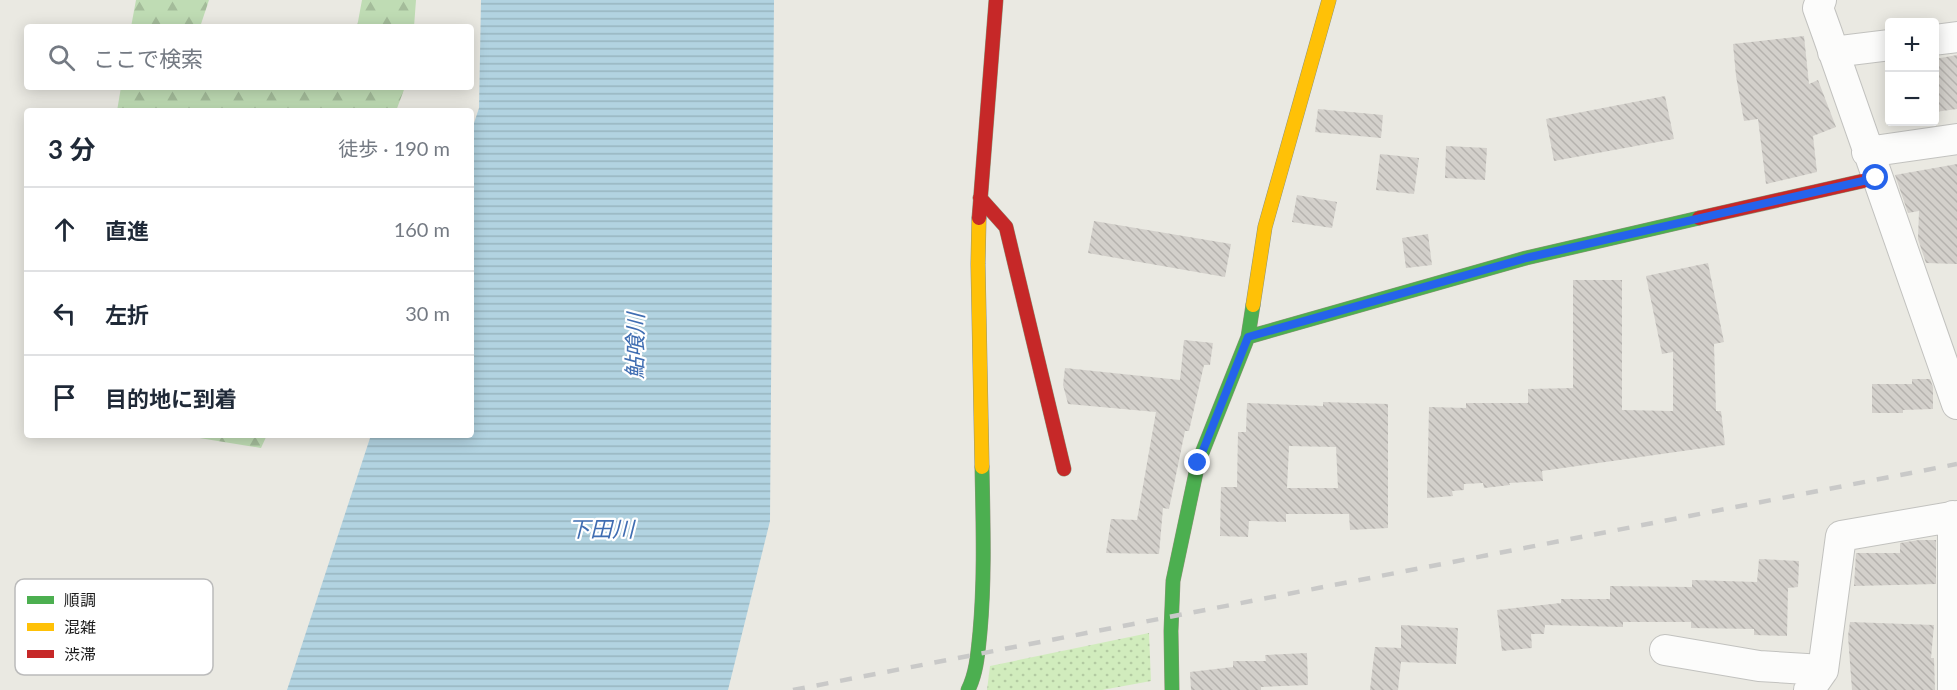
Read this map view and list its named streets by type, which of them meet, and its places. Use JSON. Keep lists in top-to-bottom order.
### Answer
{
  "water": ["鮎喰川", "下田川"],
  "legend": ["順調", "混雑", "渋滞"],
  "page": {
    "map_buttons": ["+", "−"],
    "search": "ここで検索",
    "heading": ["3 分", "徒歩 · 190 m"],
    "list": [
      ["直進", "160 m"],
      ["左折", "30 m"],
      "目的地に到着"
    ]
  }
}
